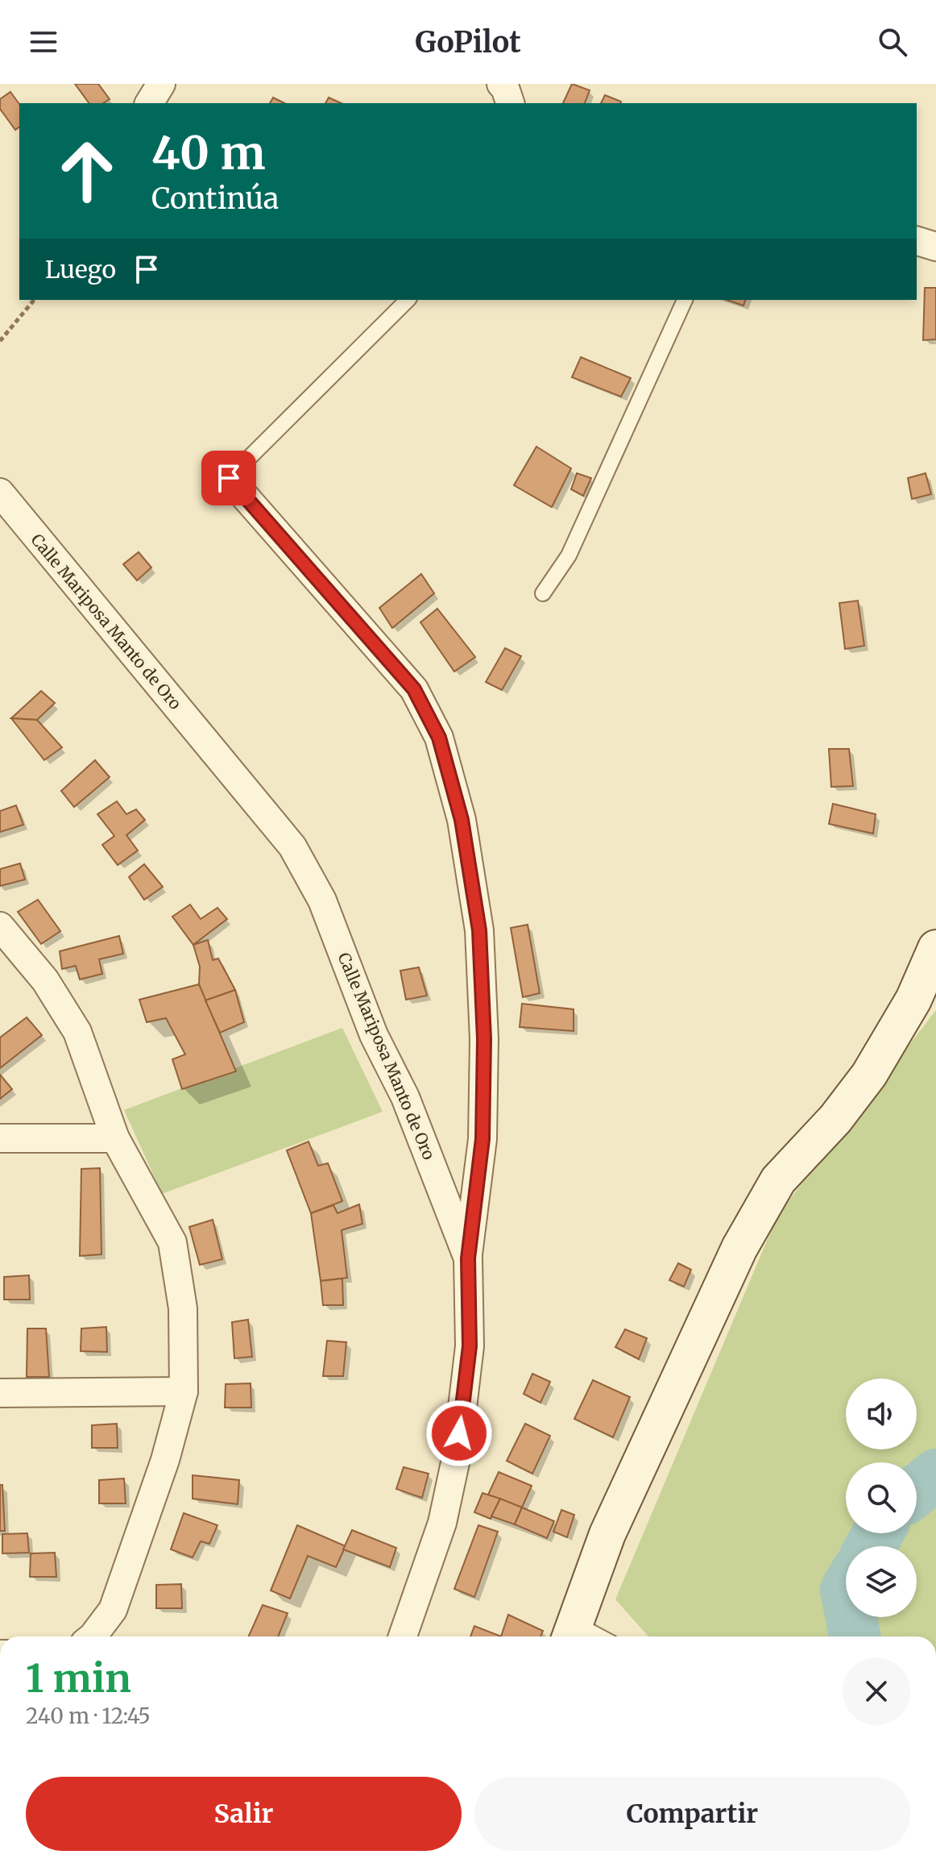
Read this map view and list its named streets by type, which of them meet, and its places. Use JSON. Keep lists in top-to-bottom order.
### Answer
{
  "streets": {
    "street": ["Calle Mariposa Manto de Oro"]
  },
  "page": {
    "header": "GoPilot",
    "turn": ["40 m", "Continúa"],
    "then": "Luego",
    "heading": ["1 min", "240 m · 12:45"],
    "buttons": ["Salir", "Compartir"]
  }
}
